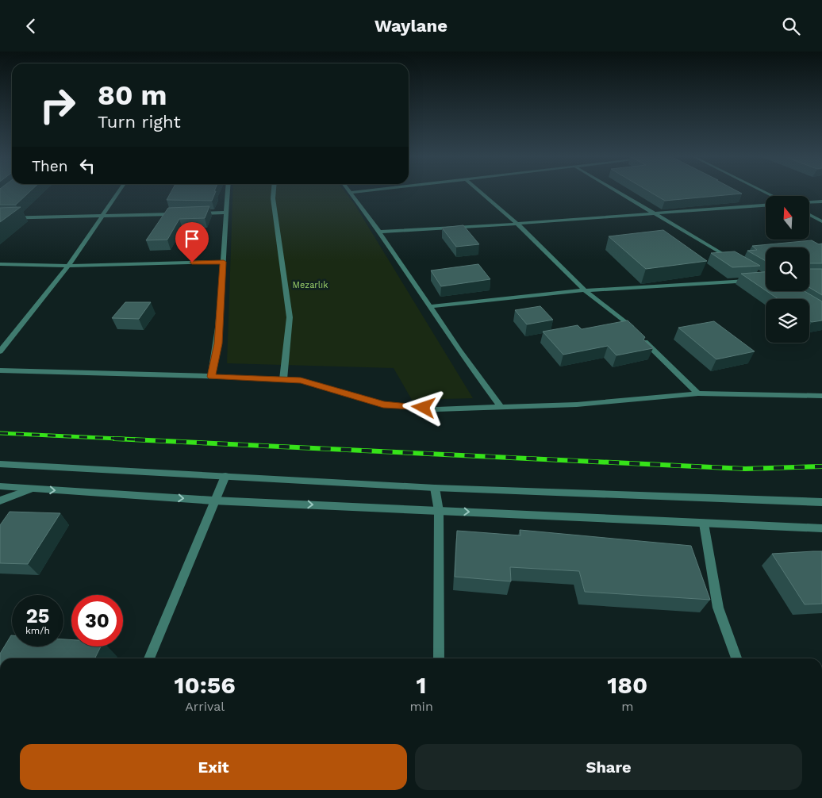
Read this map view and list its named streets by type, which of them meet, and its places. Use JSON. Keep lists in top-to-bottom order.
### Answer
{
  "parks": ["Mezarlık"],
  "north": "top",
  "page": {
    "header": "Waylane",
    "turn": ["80 m", "Turn right"],
    "then": "Then",
    "speed": "25 km/h",
    "limit": "30",
    "eta": [
      "10:56",
      "Arrival",
      "1",
      "min",
      "180",
      "m"
    ],
    "buttons": ["Exit", "Share"]
  }
}
